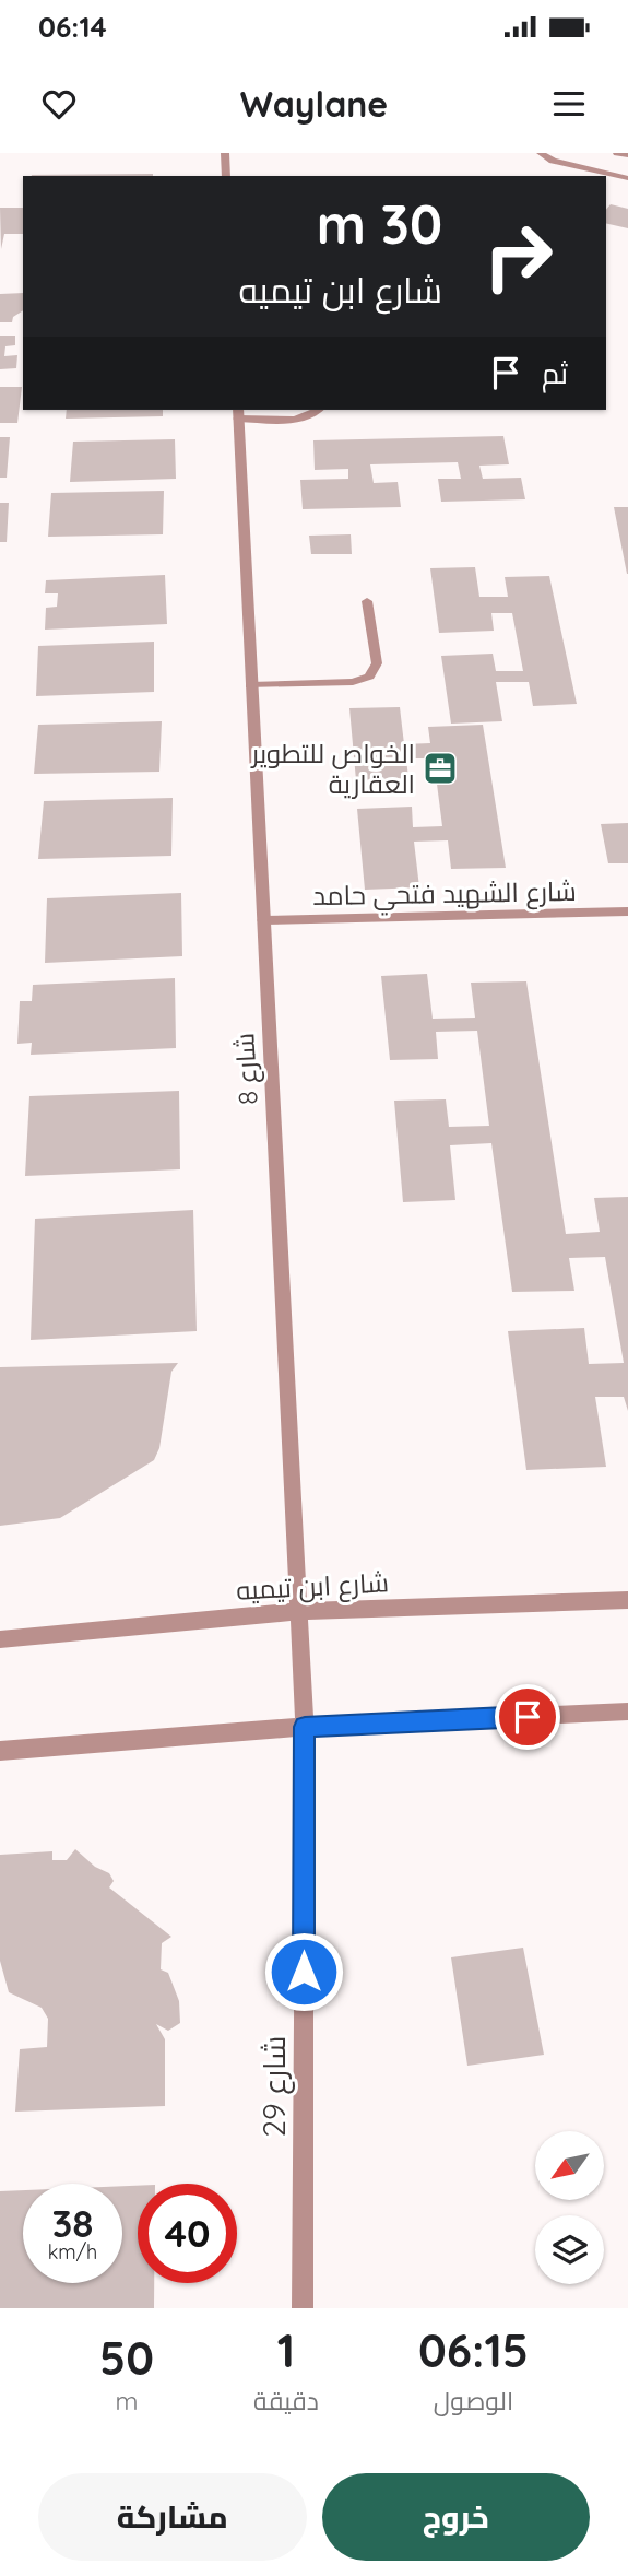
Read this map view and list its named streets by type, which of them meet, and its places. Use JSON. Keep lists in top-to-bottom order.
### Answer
{
  "streets": {
    "street": [
      "شارع الشهيد فتحي حامد",
      "شارع 8",
      "شارع ابن تيميه",
      "شارع 29"
    ]
  },
  "crossings": [
    ["شارع الشهيد فتحي حامد", "شارع 8"],
    ["شارع 8", "شارع ابن تيميه"],
    ["شارع 8", "شارع 29"]
  ],
  "places": {
    "office": ["الخواص للتطوير العقارية"]
  },
  "north": "bottom left",
  "page": {
    "status": "06:14",
    "header": "Waylane",
    "turn": ["30 m", "شارع ابن تيميه"],
    "then": "ثم",
    "speed": "38 km/h",
    "limit": "40",
    "eta": [
      "06:15",
      "الوصول",
      "1",
      "دقيقة",
      "50",
      "m"
    ],
    "buttons": ["خروج", "مشاركة"]
  }
}
